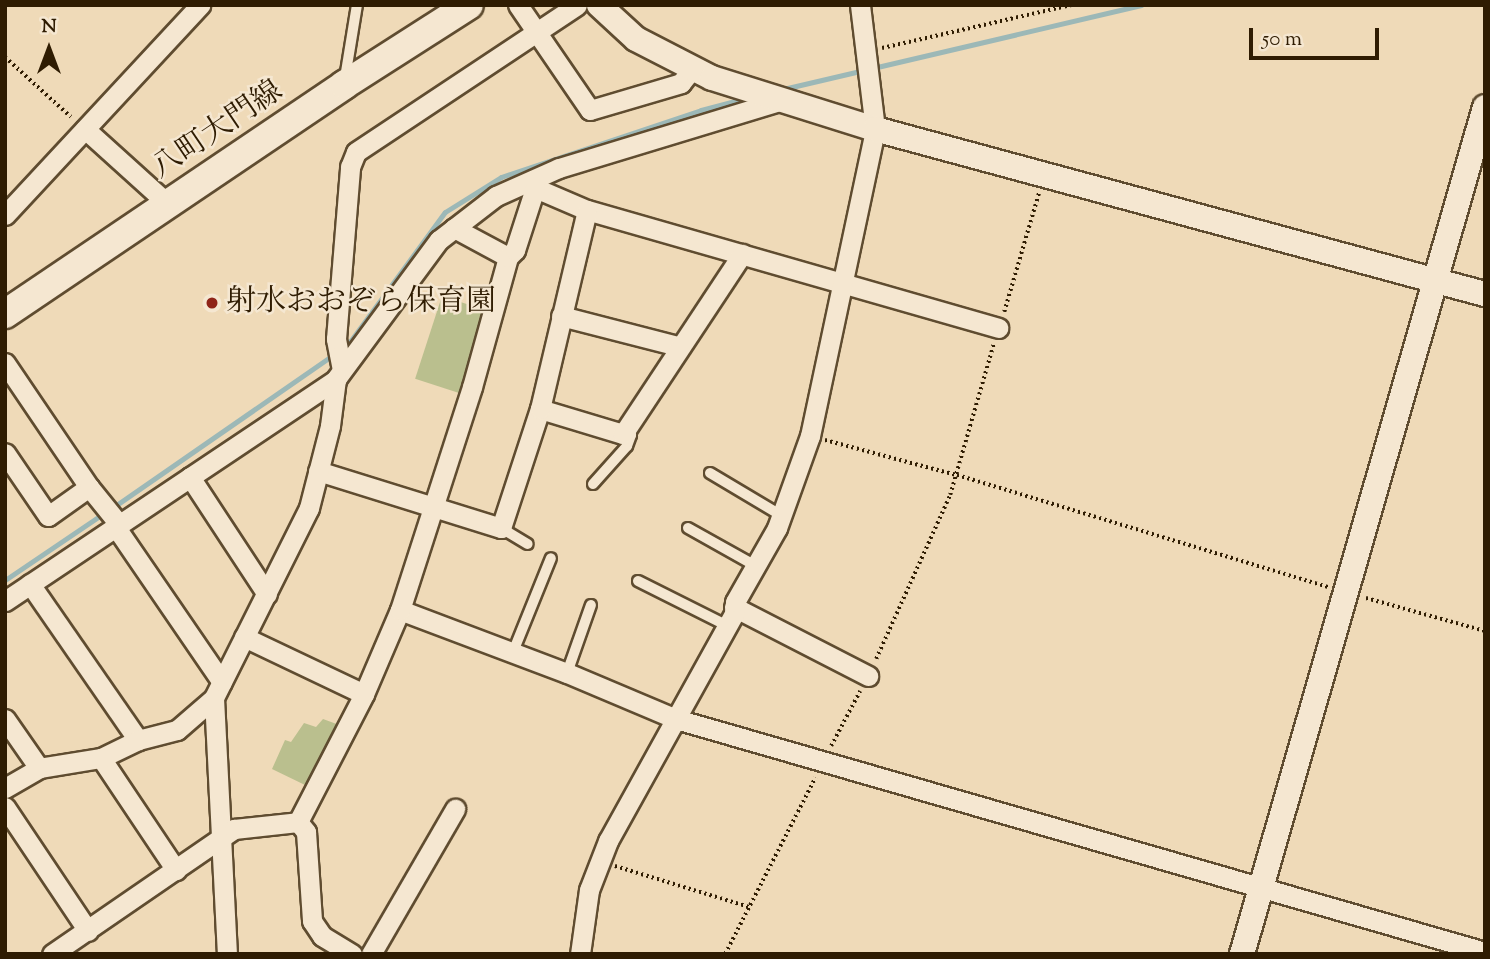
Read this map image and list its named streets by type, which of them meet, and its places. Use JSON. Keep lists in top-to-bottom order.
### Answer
{
  "streets": {
    "main road": ["八町大門線"]
  },
  "places": ["射水おおぞら保育園"],
  "scale_bar": "50 m",
  "north": "top"
}
